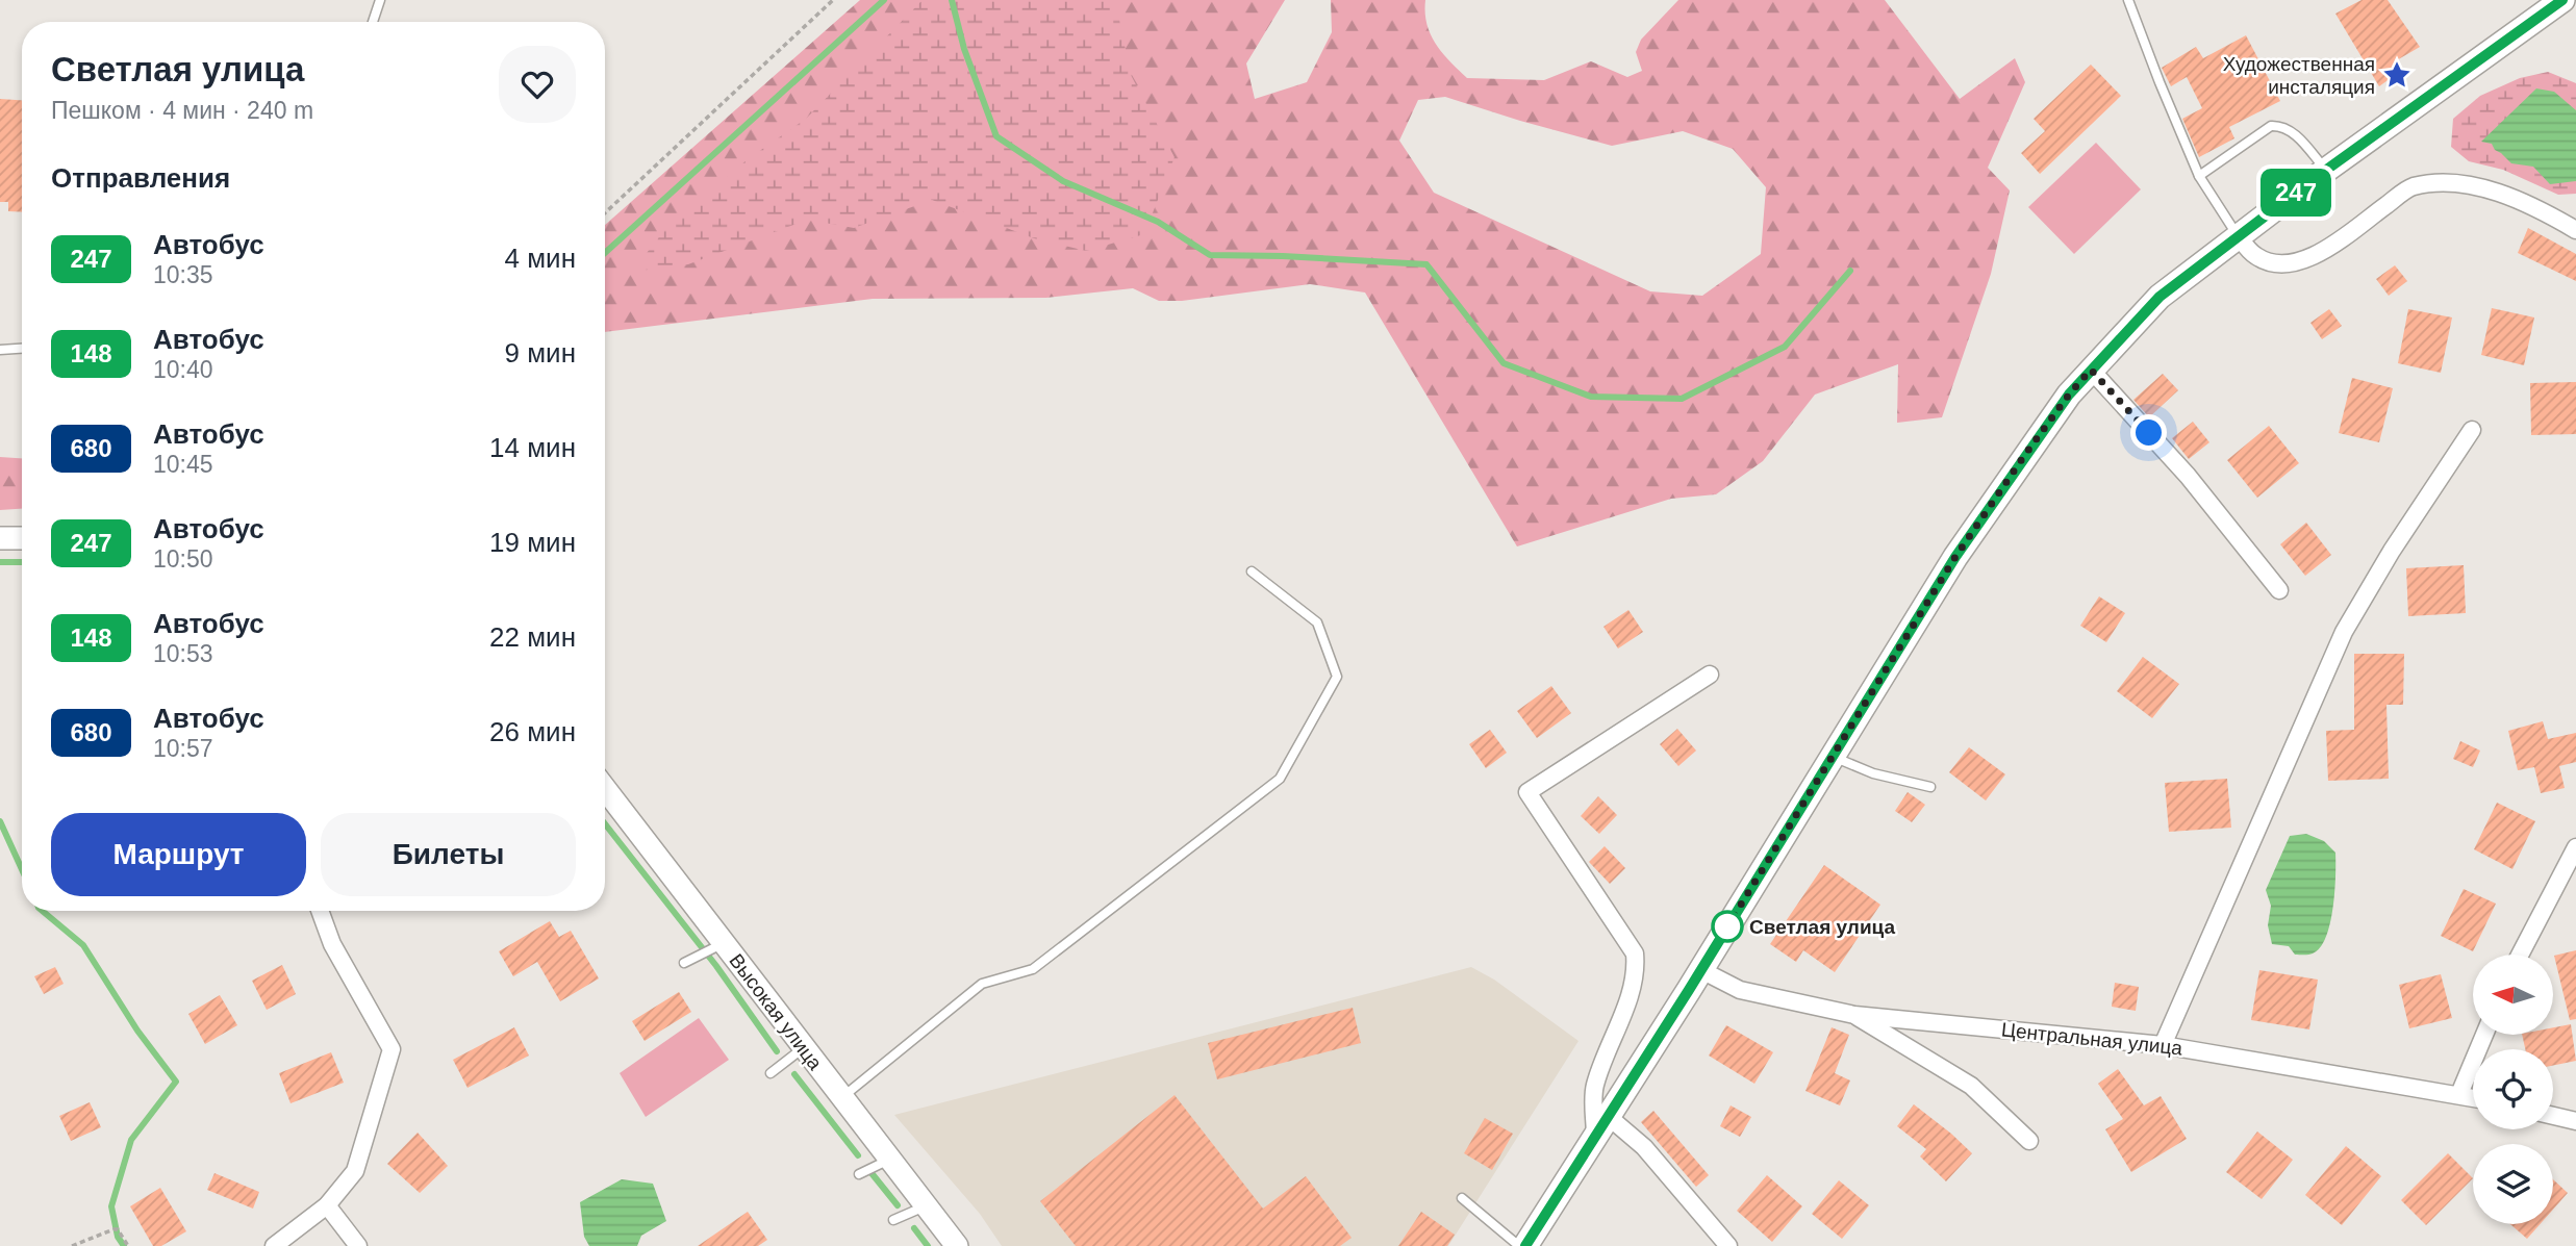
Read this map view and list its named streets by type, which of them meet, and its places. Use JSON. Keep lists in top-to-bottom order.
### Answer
{
  "streets": {
    "street": ["Высокая улица", "Центральная улица"]
  },
  "places": {
    "place": ["Художественная инсталяция"],
    "other": ["Светлая улица"]
  },
  "lines": ["bus line 247"],
  "north": "left",
  "page": {
    "on_map": "247",
    "heading": [
      ["Светлая улица", "Пешком · 4 мин · 240 m"],
      "Отправления"
    ],
    "list": [
      {
        "mark": "247",
        "name": "Автобус",
        "note": "10:35",
        "value": "4 мин"
      },
      {
        "mark": "148",
        "name": "Автобус",
        "note": "10:40",
        "value": "9 мин"
      },
      {
        "mark": "680",
        "name": "Автобус",
        "note": "10:45",
        "value": "14 мин"
      },
      {
        "mark": "247",
        "name": "Автобус",
        "note": "10:50",
        "value": "19 мин"
      },
      {
        "mark": "148",
        "name": "Автобус",
        "note": "10:53",
        "value": "22 мин"
      },
      {
        "mark": "680",
        "name": "Автобус",
        "note": "10:57",
        "value": "26 мин"
      }
    ],
    "buttons": ["Маршрут", "Билеты"]
  }
}
